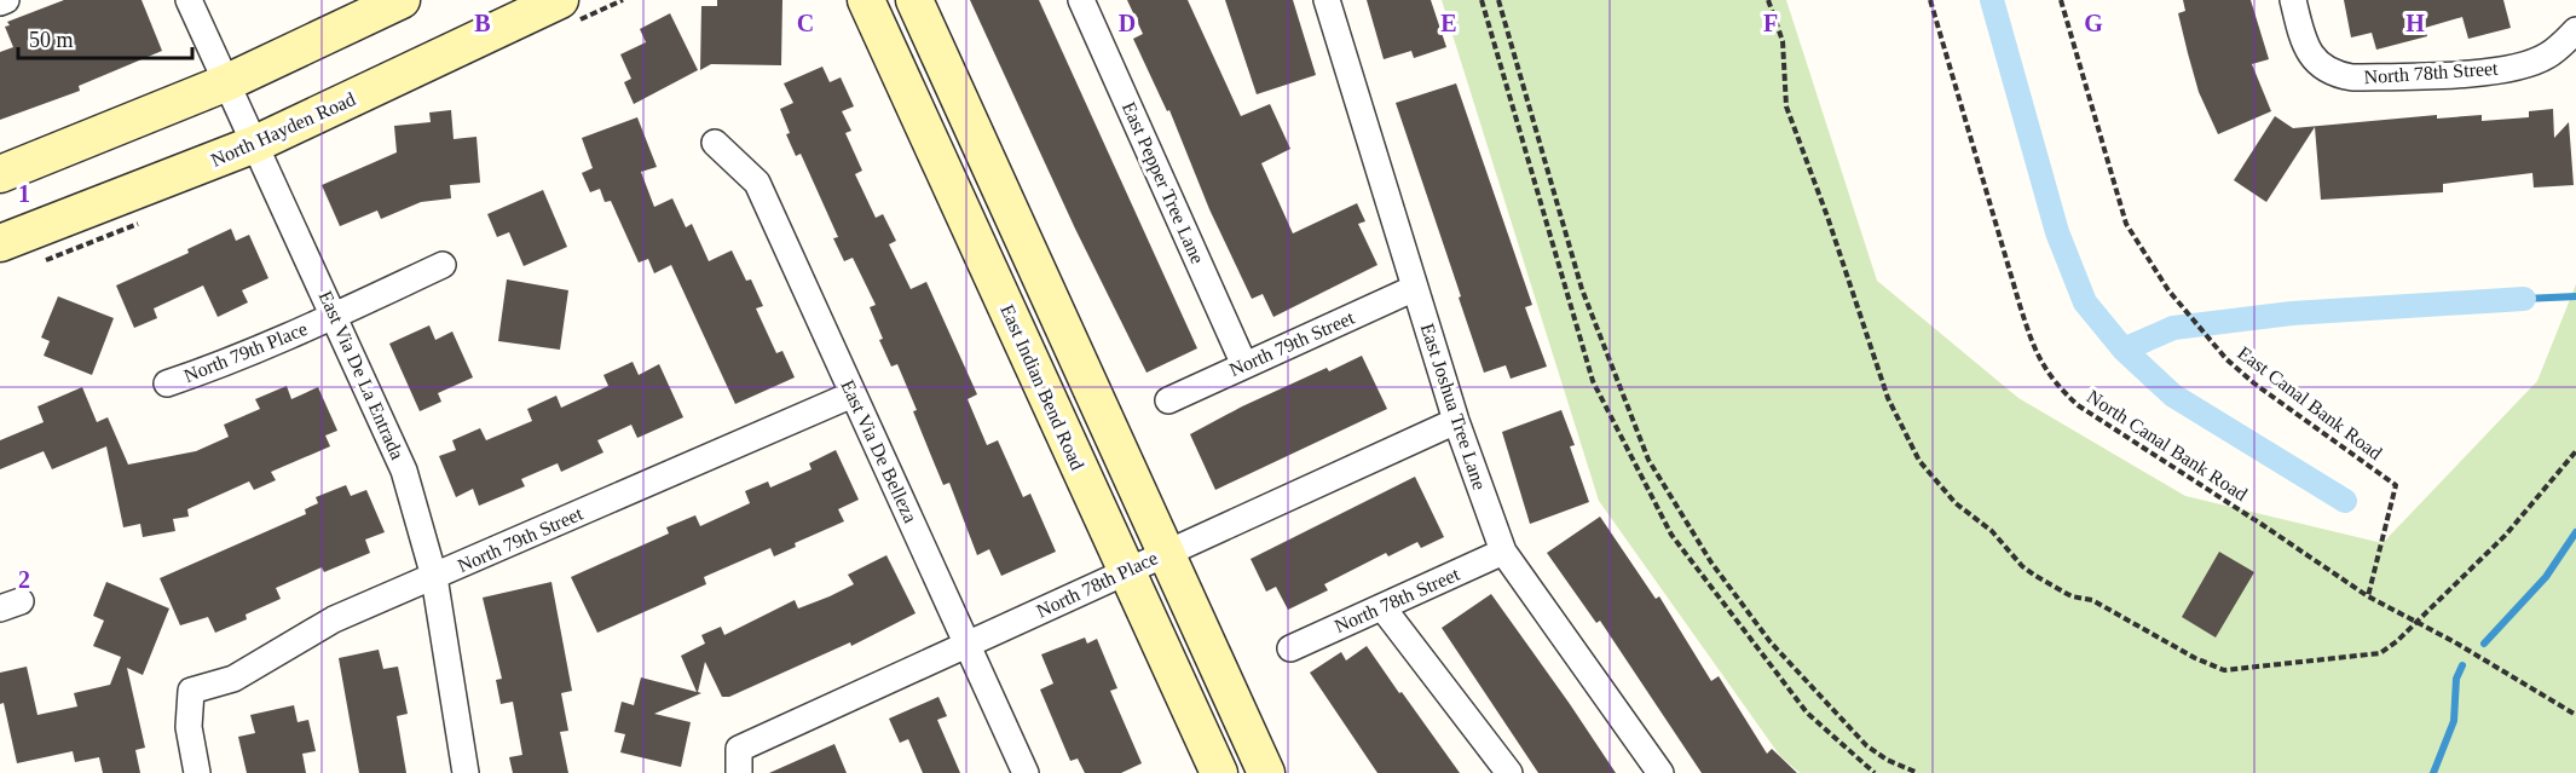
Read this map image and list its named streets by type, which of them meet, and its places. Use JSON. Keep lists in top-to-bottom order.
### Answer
{
  "streets": {
    "main road": ["North Hayden Road", "East Indian Bend Road"],
    "street": [
      "North 78th Street",
      "East Pepper Tree Lane",
      "North 79th Street",
      "North 79th Place",
      "East Via De La Entrada",
      "East Joshua Tree Lane",
      "East Via De Belleza",
      "North 78th Place"
    ],
    "path": ["East Canal Bank Road", "North Canal Bank Road"]
  },
  "crossings": [
    ["North 78th Street", "East Joshua Tree Lane"],
    ["North Hayden Road", "East Via De La Entrada"],
    ["East Pepper Tree Lane", "North 79th Street"],
    ["North 79th Street", "East Via De La Entrada"],
    ["North 79th Street", "East Joshua Tree Lane"],
    ["North 79th Street", "East Via De Belleza"],
    ["North 79th Place", "East Via De La Entrada"],
    ["East Indian Bend Road", "North 78th Place"],
    ["East Canal Bank Road", "North Canal Bank Road"],
    ["East Joshua Tree Lane", "North 78th Place"],
    ["East Via De Belleza", "North 78th Place"]
  ],
  "scale_bar": "50 m",
  "grid": {
    "columns": [
      "B",
      "C",
      "D",
      "E",
      "F",
      "G",
      "H"
    ],
    "rows": ["1", "2"]
  }
}
